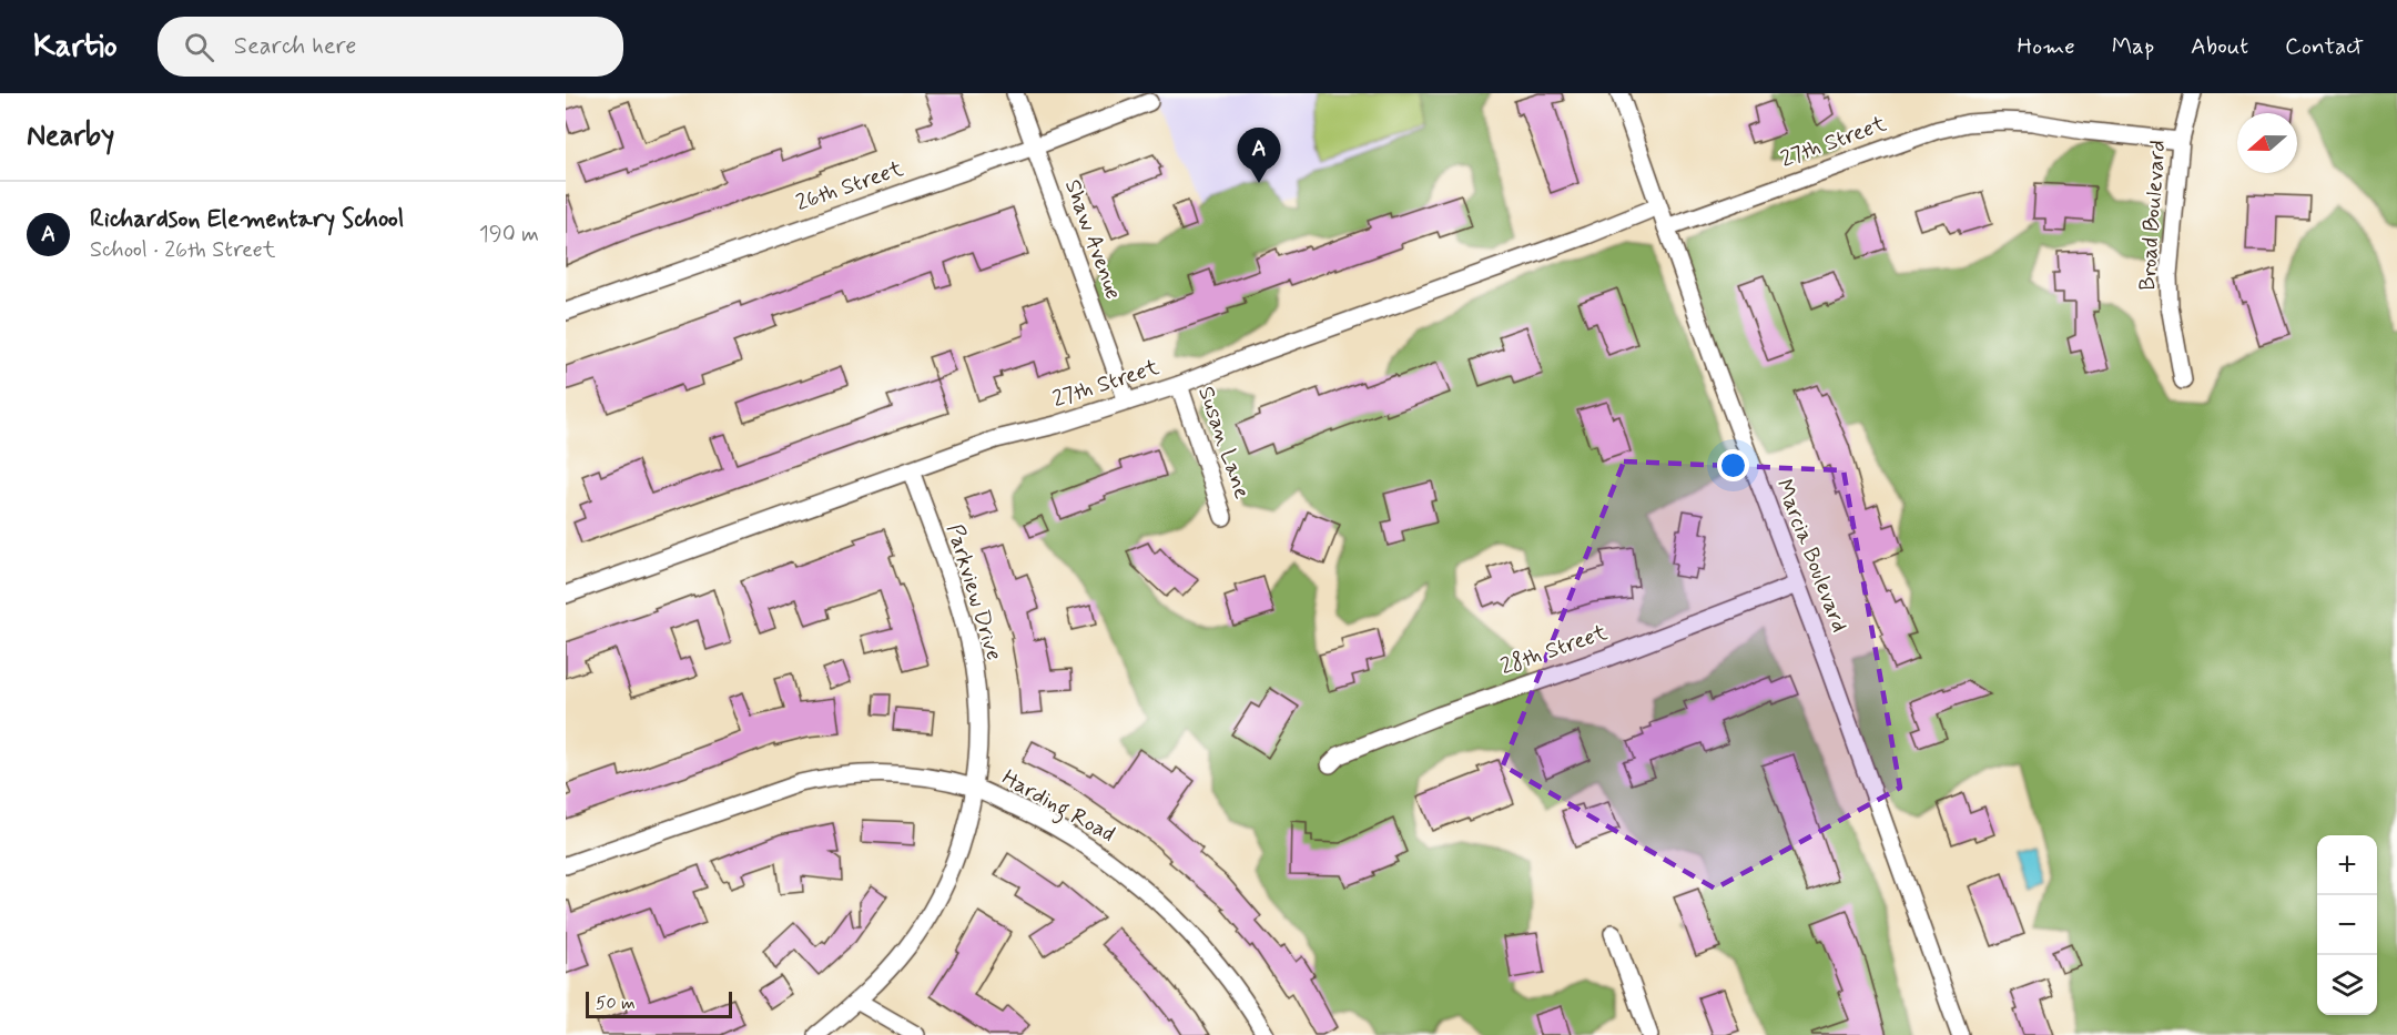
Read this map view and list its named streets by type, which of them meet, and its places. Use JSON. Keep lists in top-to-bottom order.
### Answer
{
  "streets": {
    "street": [
      "27th Street",
      "26th Street",
      "Broad Boulevard",
      "Shaw Avenue",
      "Susan Lane",
      "Marcia Boulevard",
      "Parkview Drive",
      "28th Street",
      "Harding Road"
    ]
  },
  "crossings": [
    ["27th Street", "Broad Boulevard"],
    ["27th Street", "Shaw Avenue"],
    ["27th Street", "Susan Lane"],
    ["27th Street", "Marcia Boulevard"],
    ["27th Street", "Parkview Drive"],
    ["26th Street", "Shaw Avenue"],
    ["Marcia Boulevard", "28th Street"],
    ["Parkview Drive", "Harding Road"]
  ],
  "scale_bar": "50 m",
  "north": "left",
  "page": {
    "header": "Kartio",
    "search": "Search here",
    "nav": [
      "Home",
      "Map",
      "About",
      "Contact"
    ],
    "heading": "Nearby",
    "pins": "A",
    "list": [
      {
        "mark": "A",
        "name": "Richardson Elementary School",
        "note": "School · 26th Street",
        "value": "190 m"
      }
    ],
    "map_buttons": ["+", "−"],
    "scale": "50 m"
  }
}
